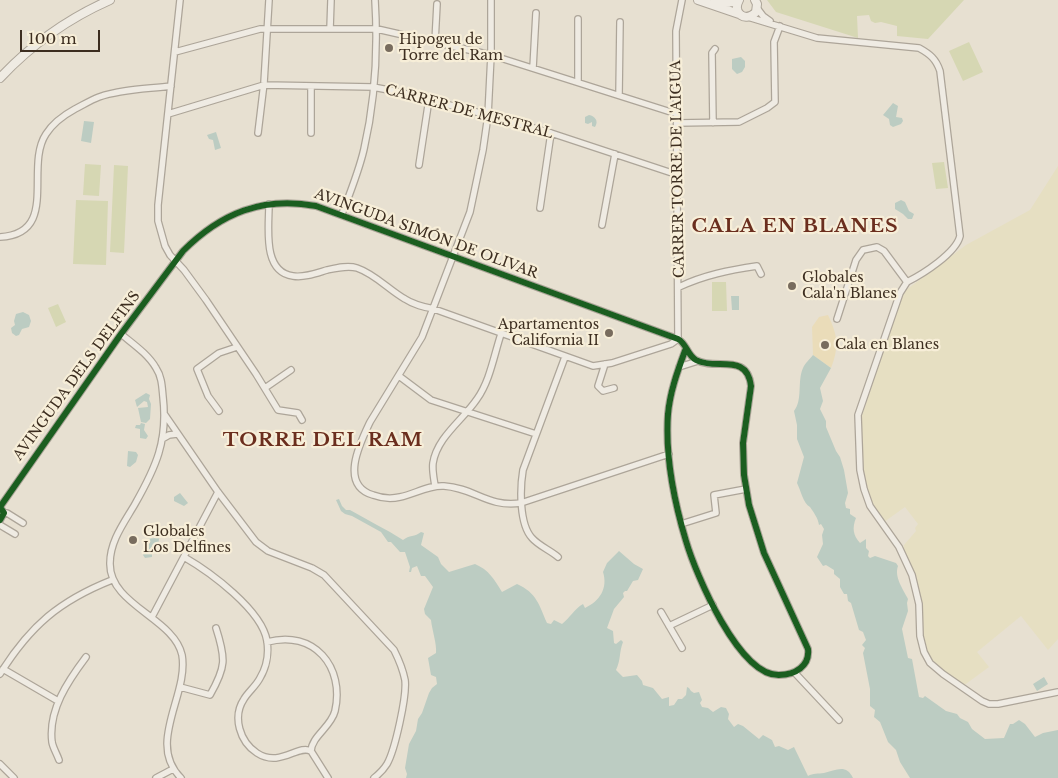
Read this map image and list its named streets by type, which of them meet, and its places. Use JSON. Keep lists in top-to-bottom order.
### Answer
{
  "streets": {
    "street": [
      "CARRER DE MESTRAL",
      "CARRER TORRE DE L'AIGUA",
      "AVINGUDA SIMÓN DE OLIVAR",
      "AVINGUDA DELS DELFINS"
    ]
  },
  "crossings": [
    ["CARRER DE MESTRAL", "CARRER TORRE DE L'AIGUA"],
    ["CARRER TORRE DE L'AIGUA", "AVINGUDA SIMÓN DE OLIVAR"],
    ["AVINGUDA SIMÓN DE OLIVAR", "AVINGUDA DELS DELFINS"]
  ],
  "districts": ["CALA EN BLANES", "TORRE DEL RAM"],
  "places": [
    "Hipogeu de Torre del Ram",
    "Globales Cala'n Blanes",
    "Apartamentos California II",
    "Cala en Blanes",
    "Globales Los Delfines"
  ],
  "scale_bar": "100 m"
}
